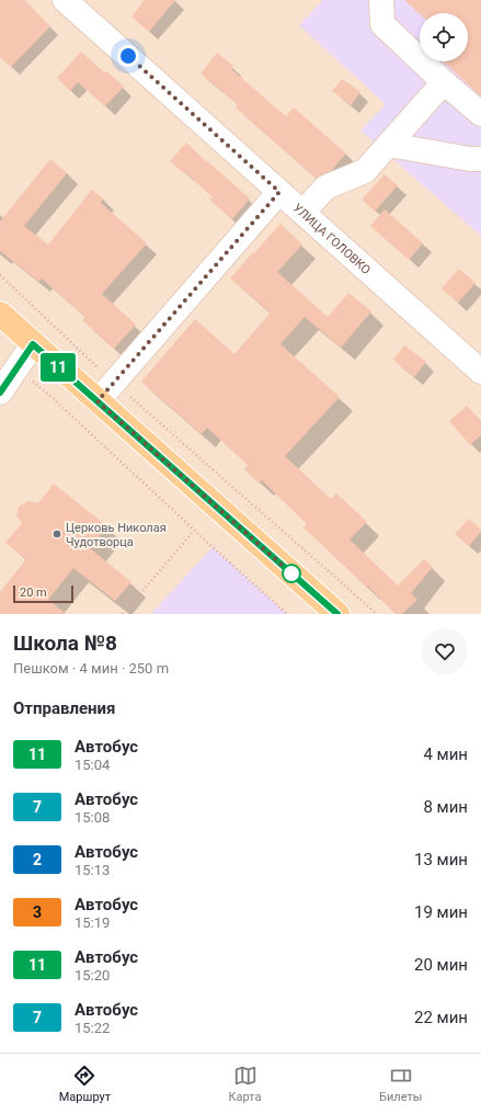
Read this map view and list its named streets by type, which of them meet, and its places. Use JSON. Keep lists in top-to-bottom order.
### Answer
{
  "streets": {
    "street": ["УЛИЦА ГОЛОВКО"]
  },
  "places": ["Церковь Николая Чудотворца"],
  "lines": ["bus line 11"],
  "scale_bar": "20 m",
  "page": {
    "on_map": "11",
    "scale": "20 m",
    "heading": [
      ["Школа №8", "Пешком · 4 мин · 250 m"],
      "Отправления"
    ],
    "list": [
      {
        "mark": "11",
        "name": "Автобус",
        "note": "15:04",
        "value": "4 мин"
      },
      {
        "mark": "7",
        "name": "Автобус",
        "note": "15:08",
        "value": "8 мин"
      },
      {
        "mark": "2",
        "name": "Автобус",
        "note": "15:13",
        "value": "13 мин"
      },
      {
        "mark": "3",
        "name": "Автобус",
        "note": "15:19",
        "value": "19 мин"
      },
      {
        "mark": "11",
        "name": "Автобус",
        "note": "15:20",
        "value": "20 мин"
      },
      {
        "mark": "7",
        "name": "Автобус",
        "note": "15:22",
        "value": "22 мин"
      }
    ],
    "tabs": ["Маршрут", "Карта", "Билеты"]
  }
}
